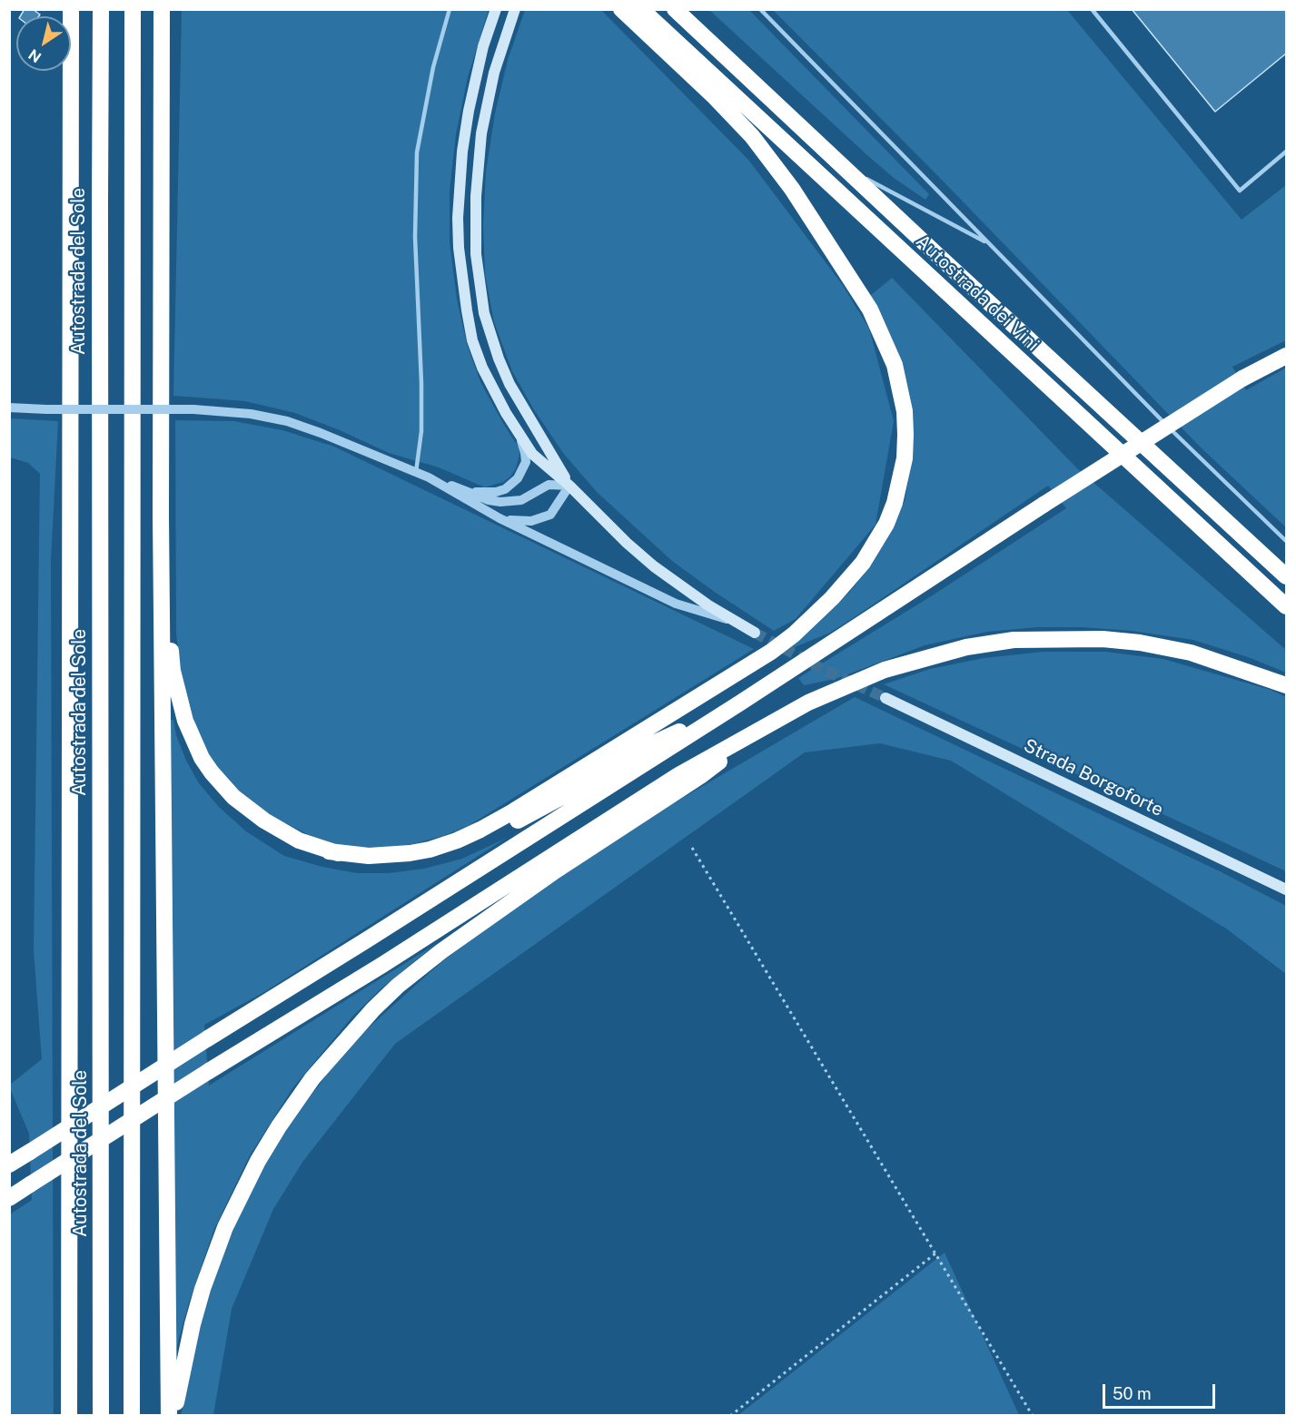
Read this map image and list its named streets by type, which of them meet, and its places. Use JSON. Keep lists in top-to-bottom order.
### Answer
{
  "streets": {
    "highway": ["Autostrada del Sole", "Autostrada dei Vini"],
    "main road": ["Strada Borgoforte"]
  },
  "scale_bar": "50 m",
  "north": "bottom left"
}
